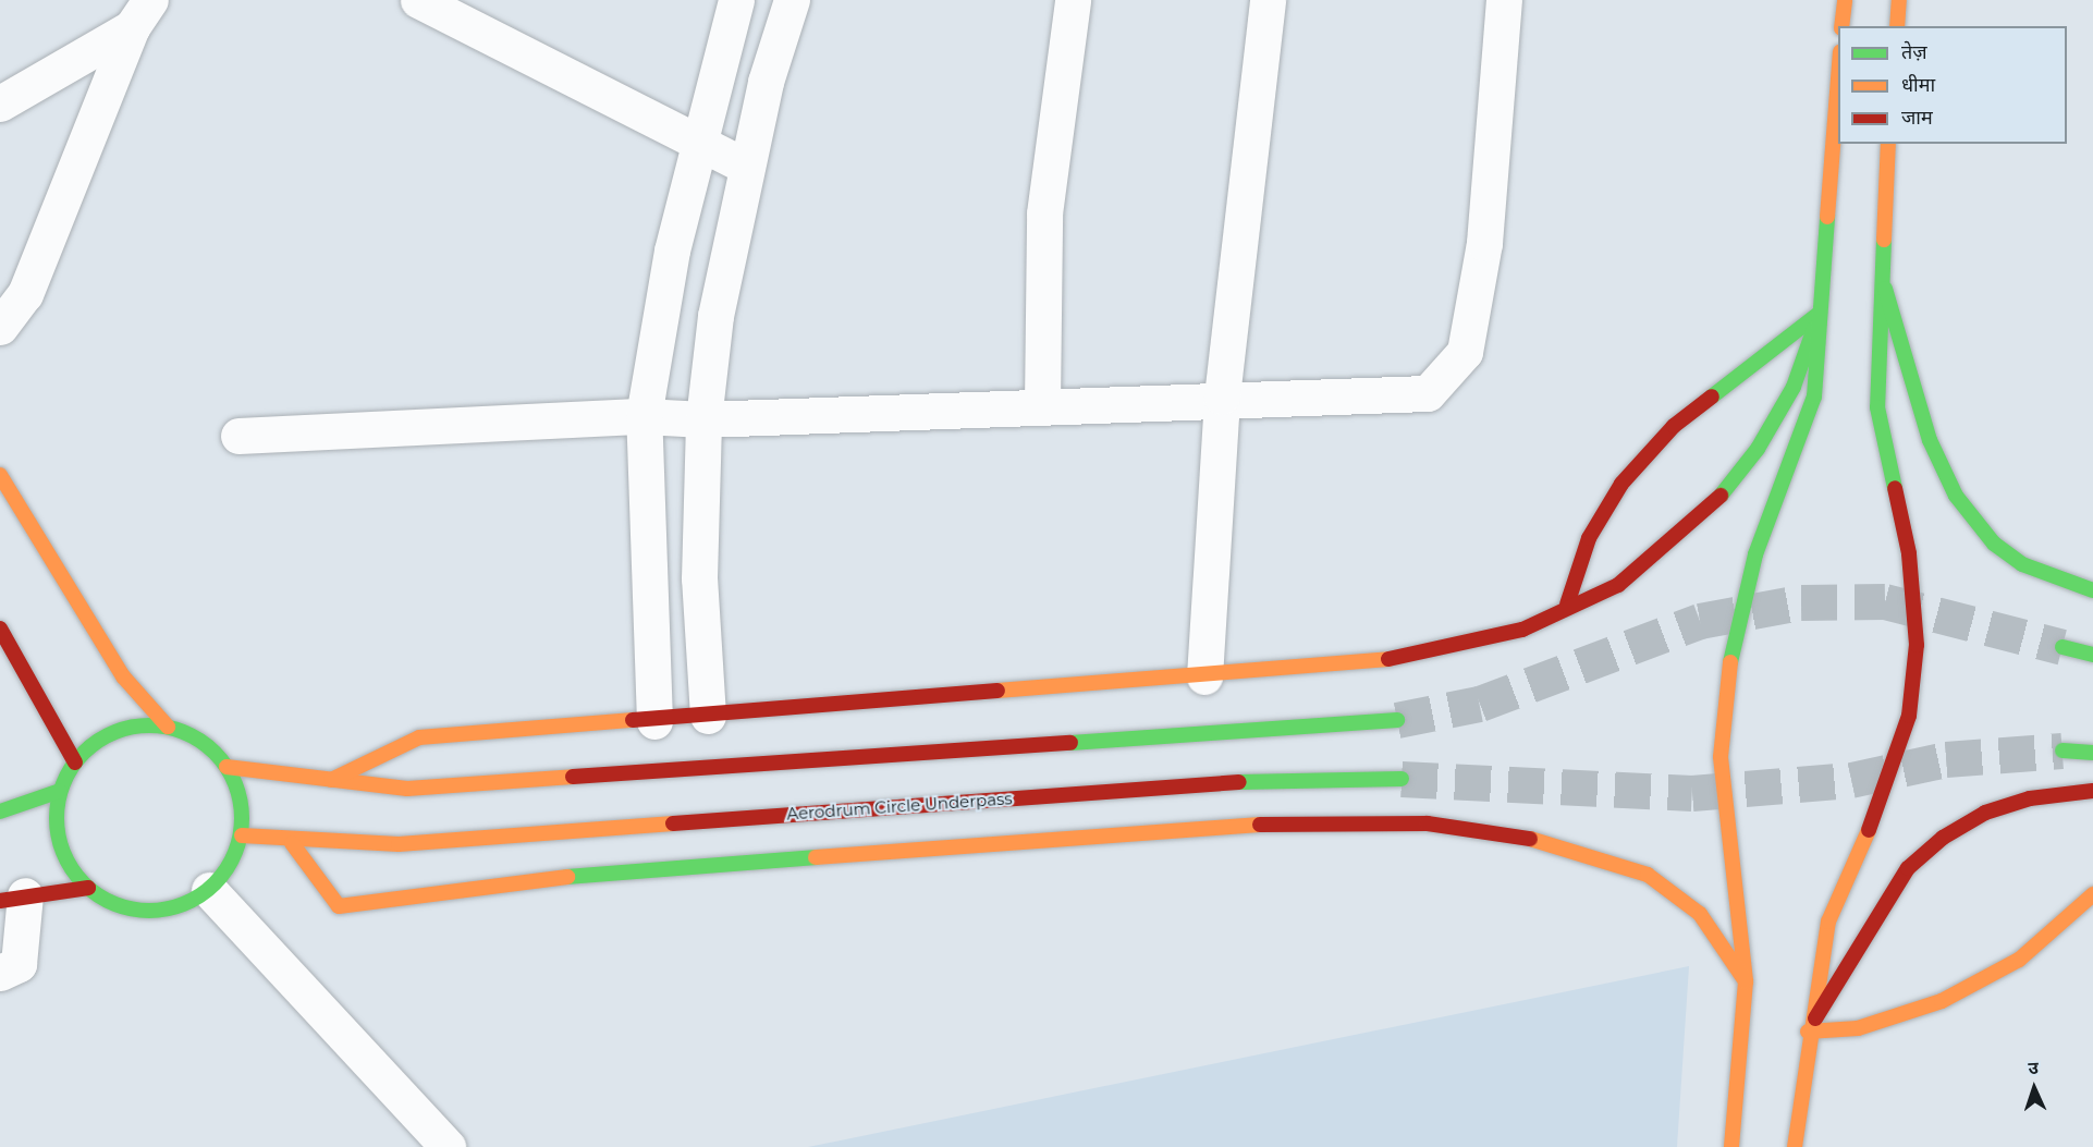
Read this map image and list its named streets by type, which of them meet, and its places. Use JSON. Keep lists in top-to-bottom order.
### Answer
{
  "streets": {
    "main road": ["Aerodrum Circle Underpass"]
  },
  "legend": ["तेज़", "धीमा", "जाम"],
  "north": "top"
}
